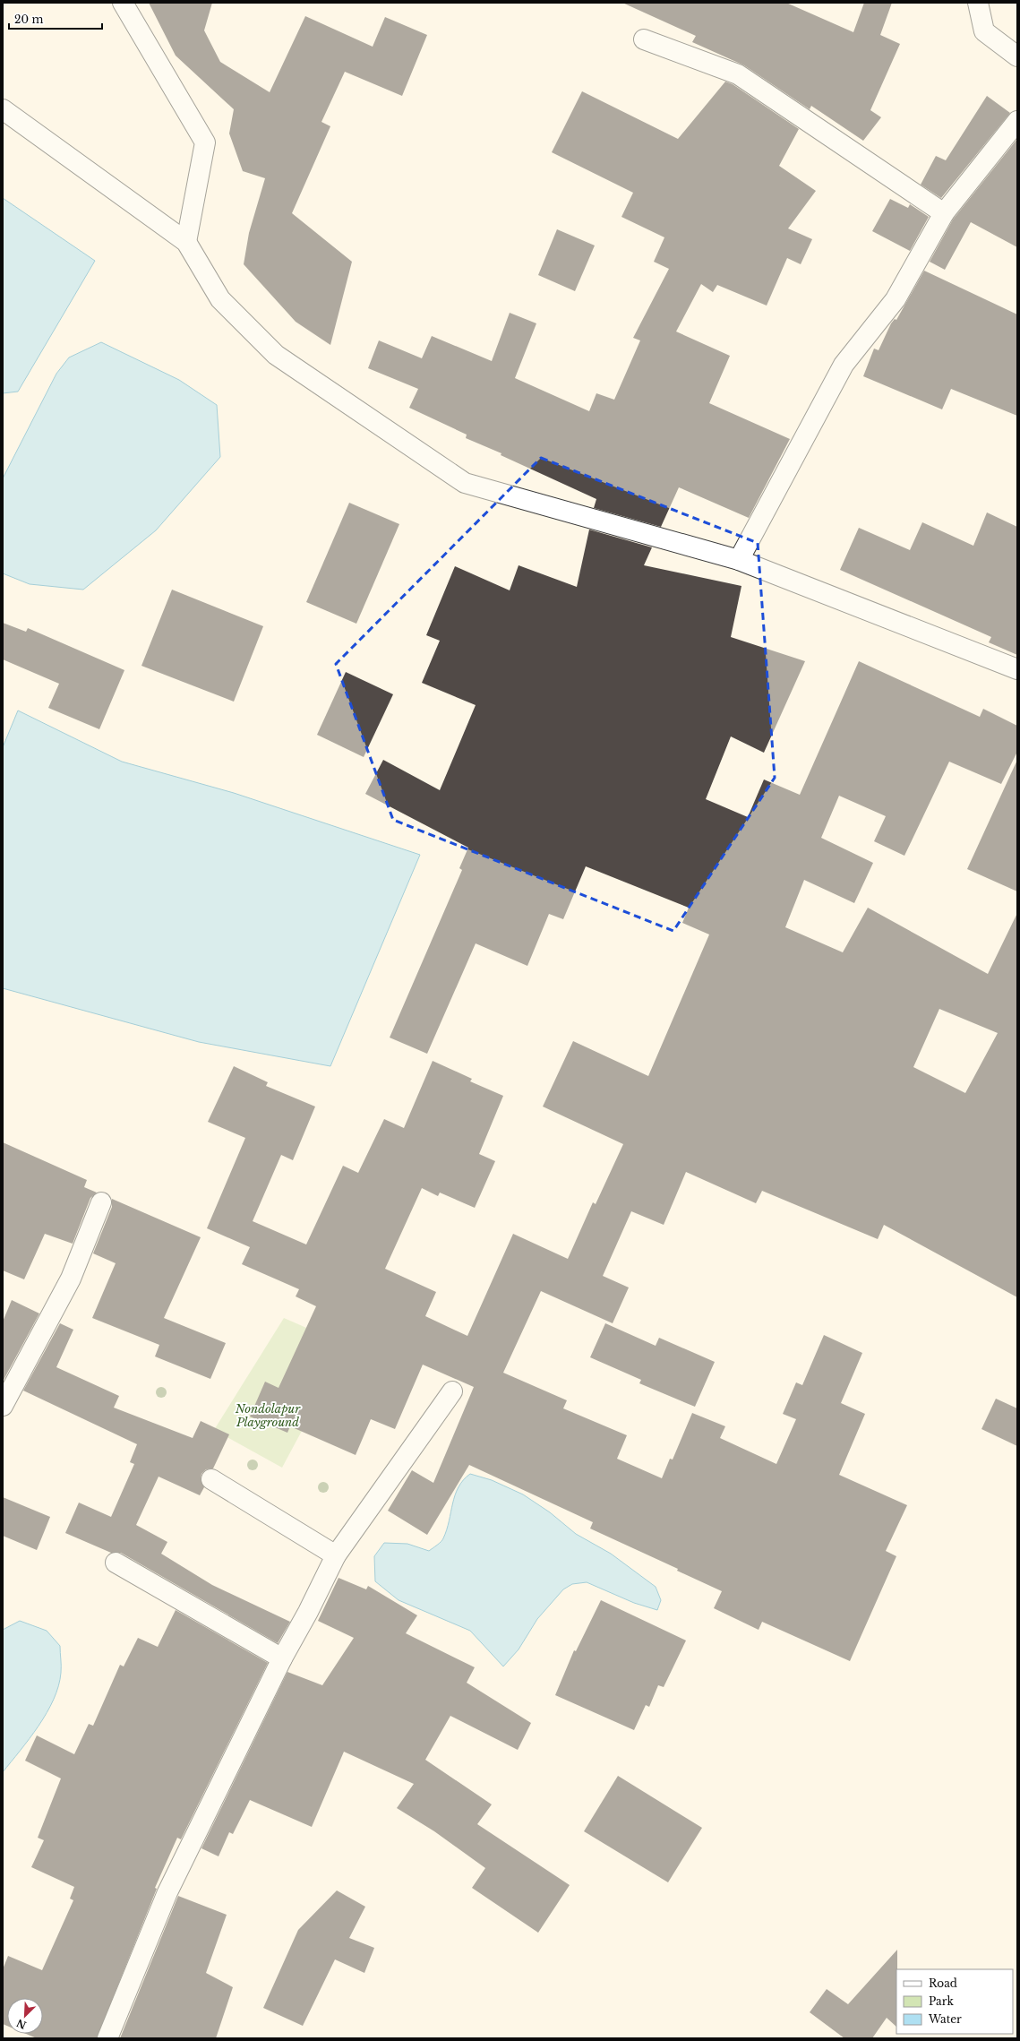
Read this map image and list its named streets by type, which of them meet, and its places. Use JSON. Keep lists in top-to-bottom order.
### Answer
{
  "parks": ["Nondolapur Playground"],
  "legend": ["Road", "Park", "Water"],
  "scale_bar": "20 m",
  "north": "bottom left"
}
